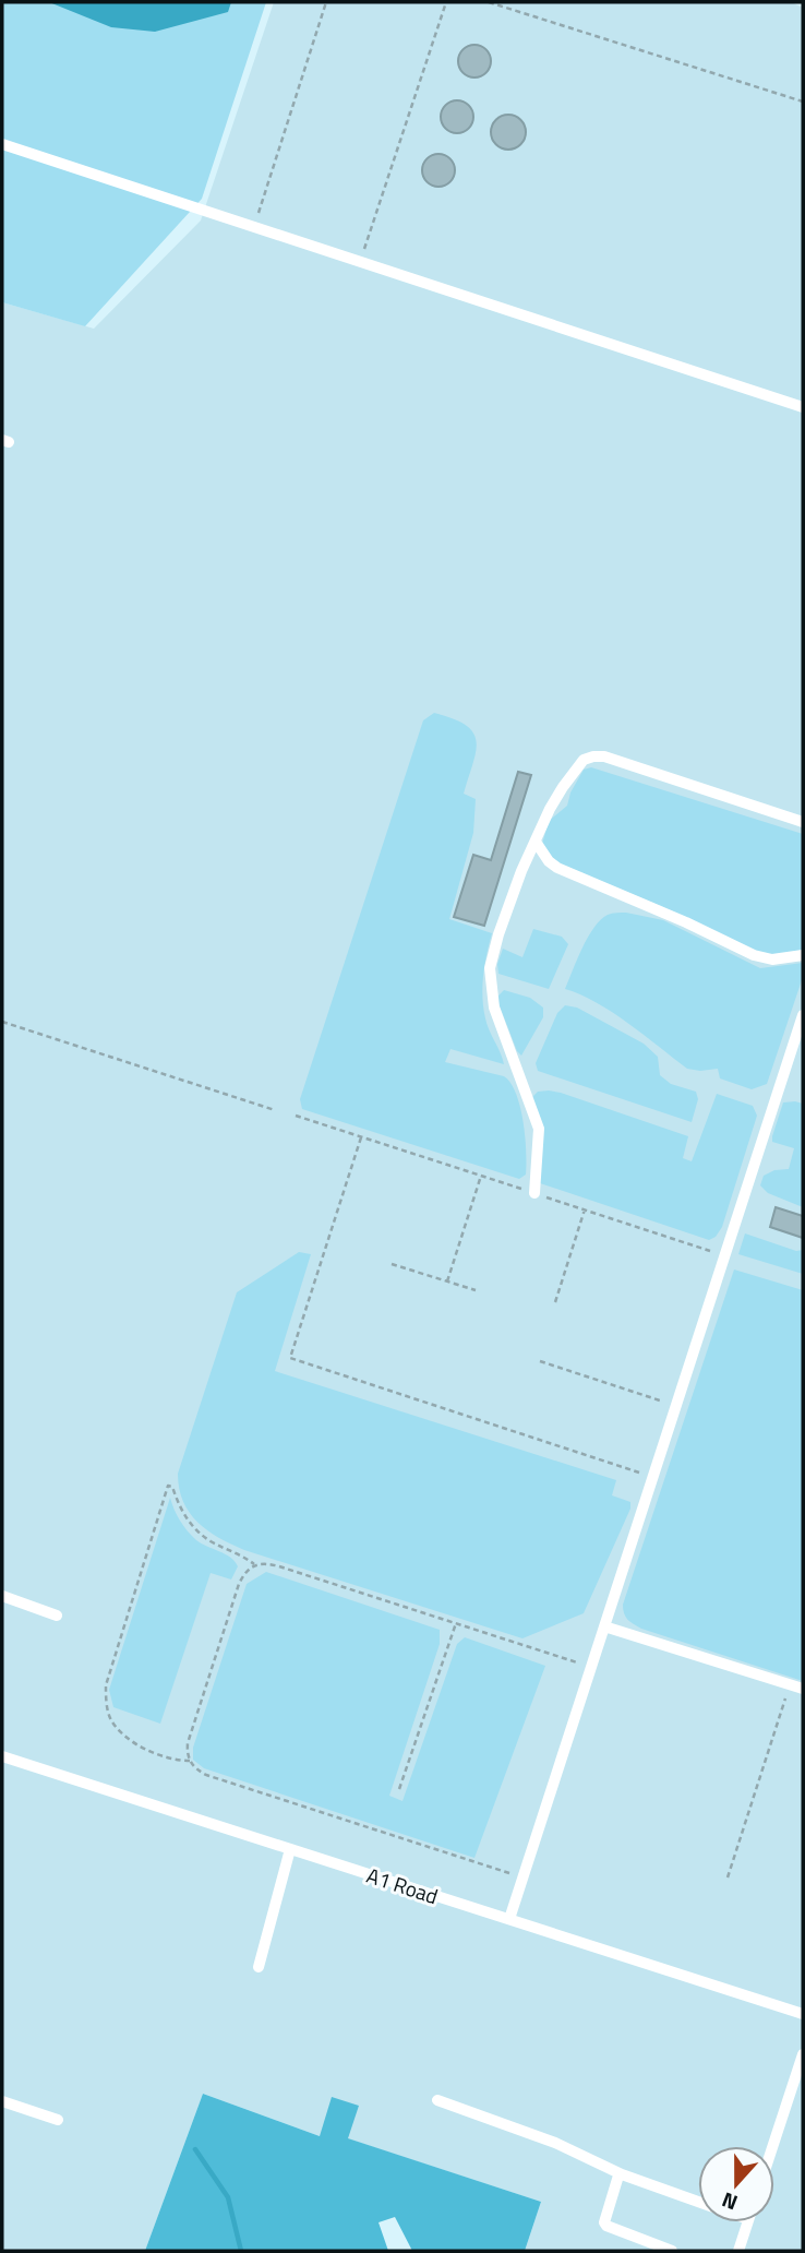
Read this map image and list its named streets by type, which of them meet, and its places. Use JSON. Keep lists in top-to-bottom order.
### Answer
{
  "streets": {
    "lane": ["A1 Road"]
  },
  "north": "bottom"
}
